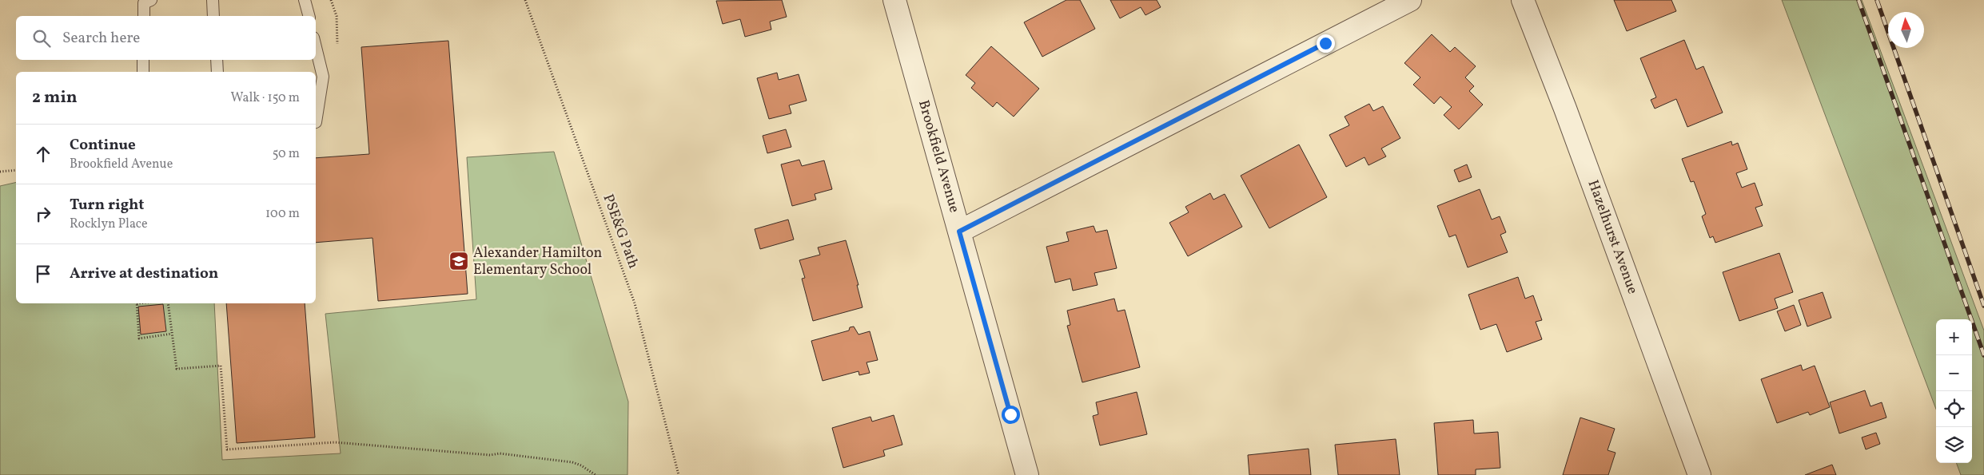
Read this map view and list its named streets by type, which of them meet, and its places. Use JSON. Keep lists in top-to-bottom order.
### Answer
{
  "streets": {
    "street": ["Brookfield Avenue", "Hazelhurst Avenue"],
    "path": ["PSE&G Path"]
  },
  "places": {
    "school or university": ["Alexander Hamilton Elementary School"]
  },
  "north": "top",
  "page": {
    "search": "Search here",
    "heading": ["2 min", "Walk · 150 m"],
    "list": [
      ["Continue", "Brookfield Avenue", "50 m"],
      ["Turn right", "Rocklyn Place", "100 m"],
      "Arrive at destination"
    ],
    "map_buttons": ["+", "−"]
  }
}
